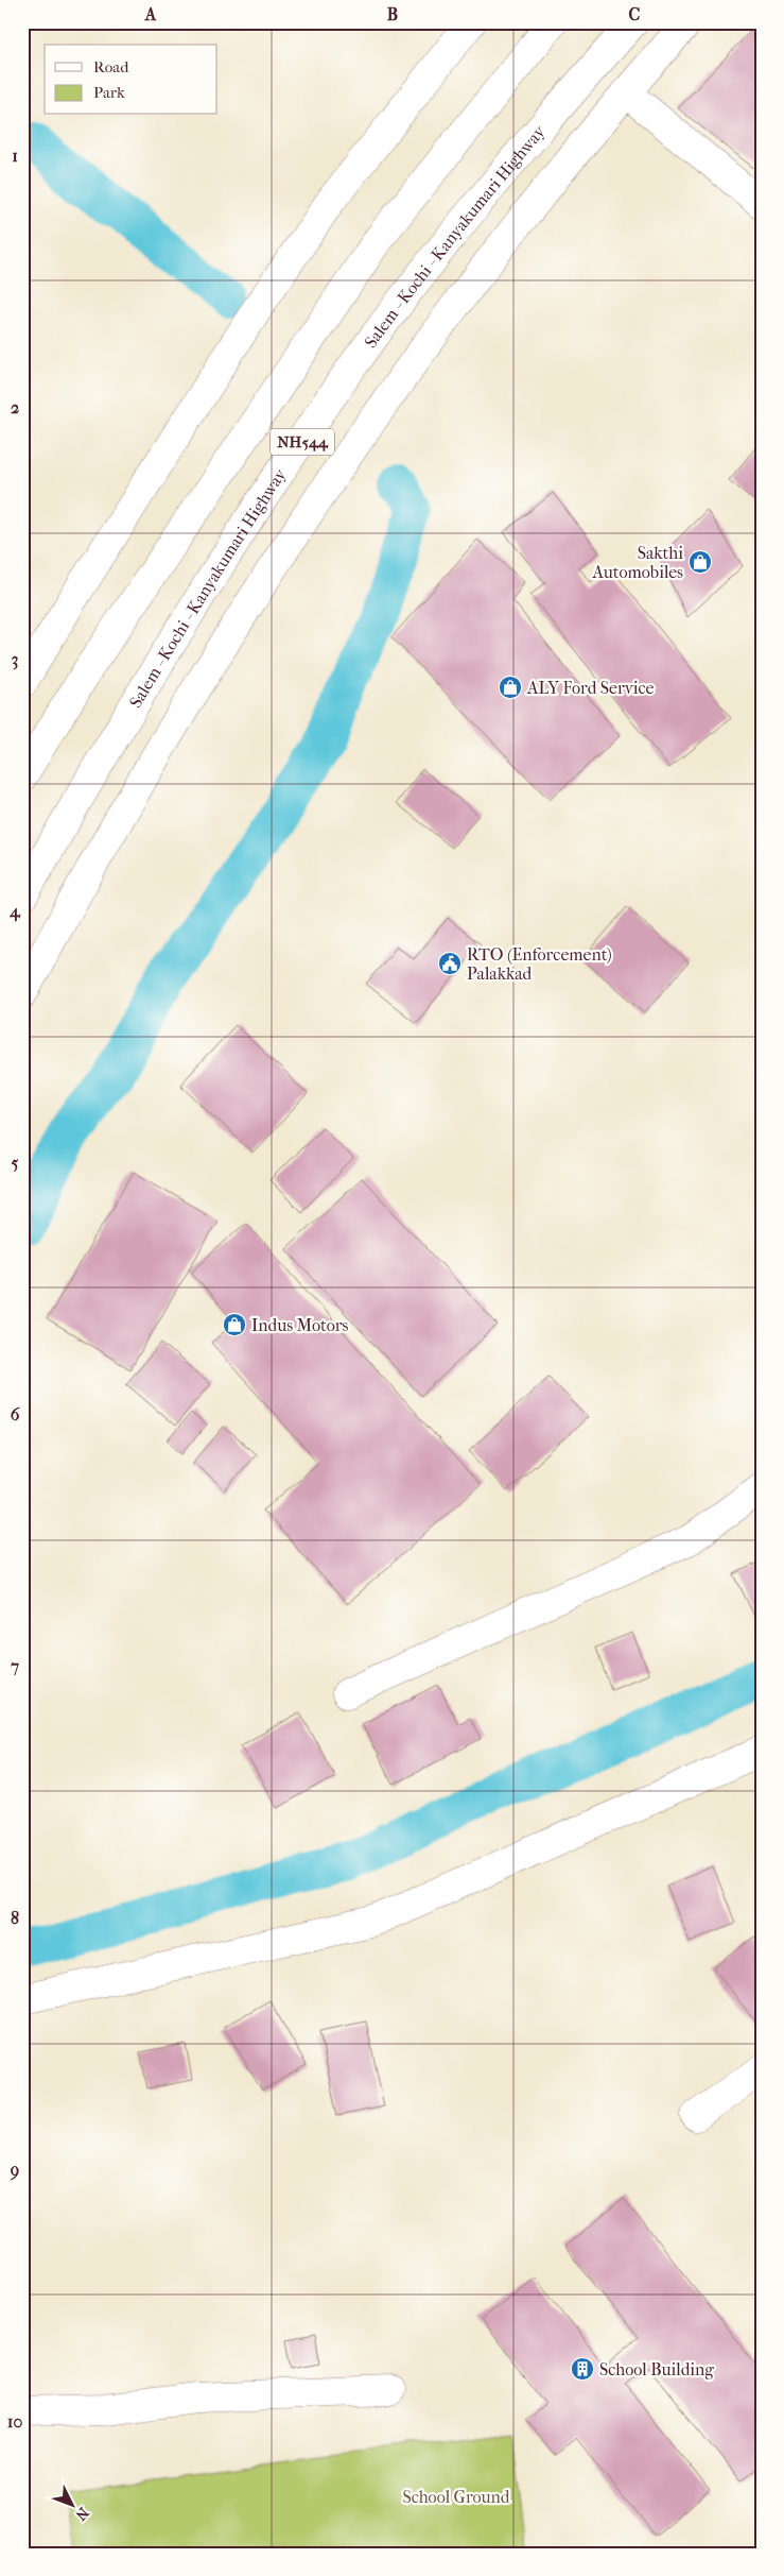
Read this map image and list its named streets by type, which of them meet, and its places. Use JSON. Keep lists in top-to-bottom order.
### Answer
{
  "streets": {
    "main road": ["Salem - Kochi - Kanyakumari Highway", "NH544"]
  },
  "parks": ["School Ground"],
  "places": {
    "shop": ["Sakthi Automobiles", "ALY Ford Service", "Indus Motors"],
    "public building": ["RTO (Enforcement) Palakkad"],
    "building": ["School Building"]
  },
  "legend": ["Road", "Park"],
  "north": "bottom right",
  "grid": {
    "columns": ["A", "B", "C"],
    "rows": [
      "1",
      "2",
      "3",
      "4",
      "5",
      "6",
      "7",
      "8",
      "9",
      "10"
    ]
  }
}
